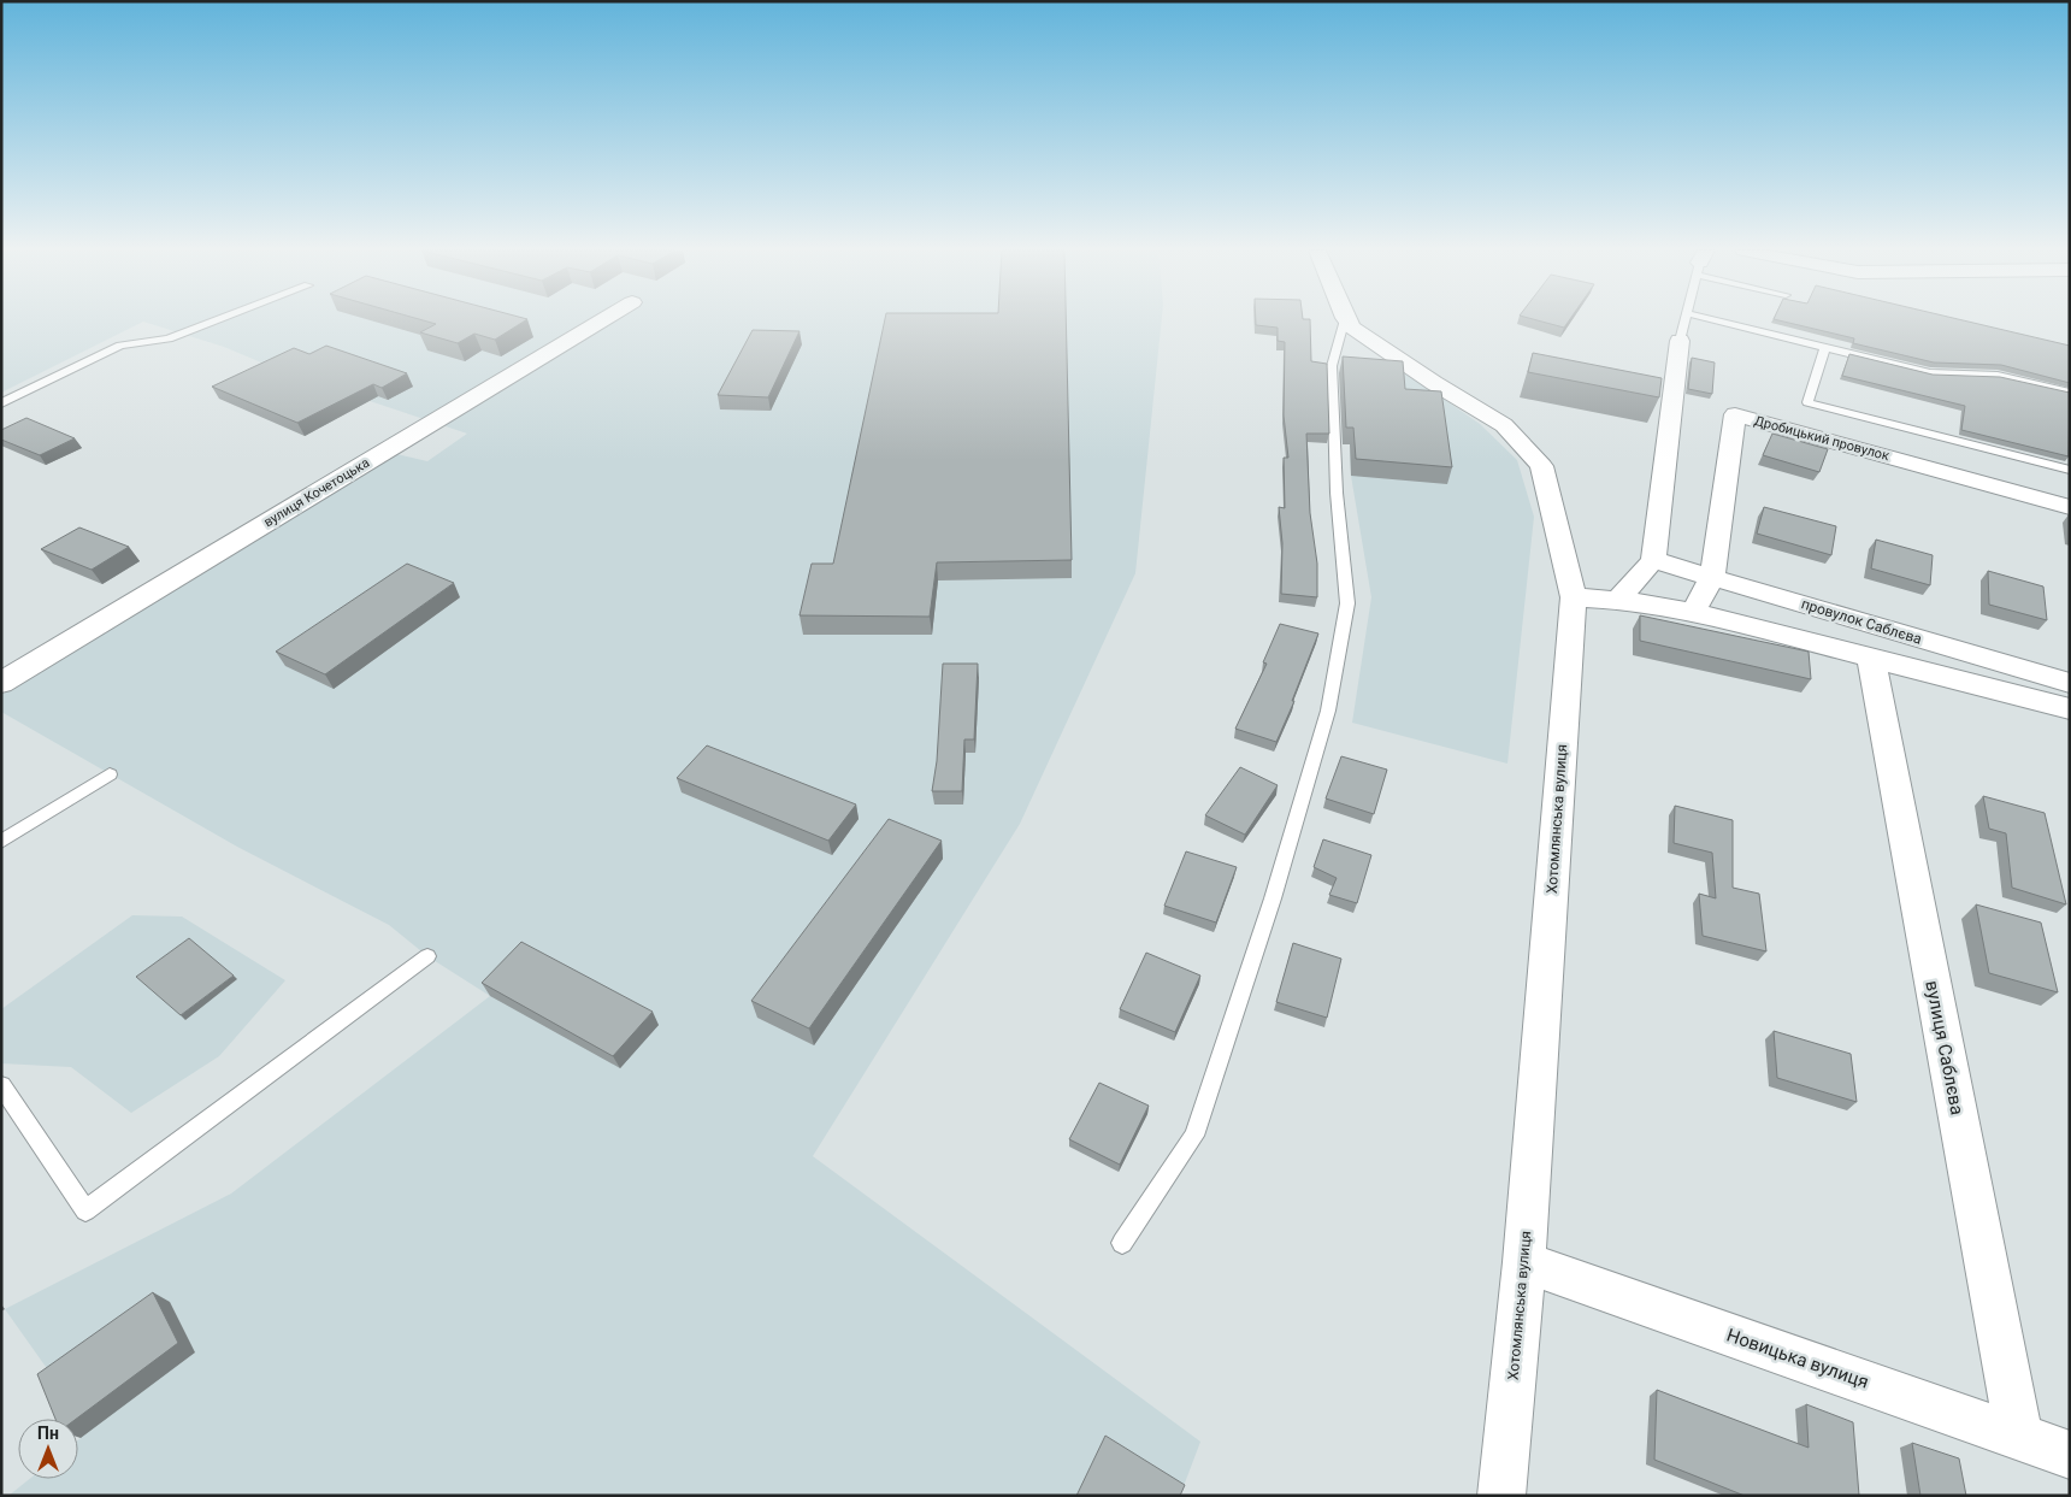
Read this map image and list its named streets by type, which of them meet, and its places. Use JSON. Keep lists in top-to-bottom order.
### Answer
{
  "streets": {
    "street": [
      "Дробицький провулок",
      "вулиця Кочетоцька",
      "провулок Саблєва",
      "Хотомлянська вулиця",
      "вулиця Саблєва",
      "Новицька вулиця"
    ]
  },
  "crossings": [
    ["Дробицький провулок", "провулок Саблєва"],
    ["Хотомлянська вулиця", "Новицька вулиця"],
    ["вулиця Саблєва", "Новицька вулиця"]
  ],
  "north": "top"
}
